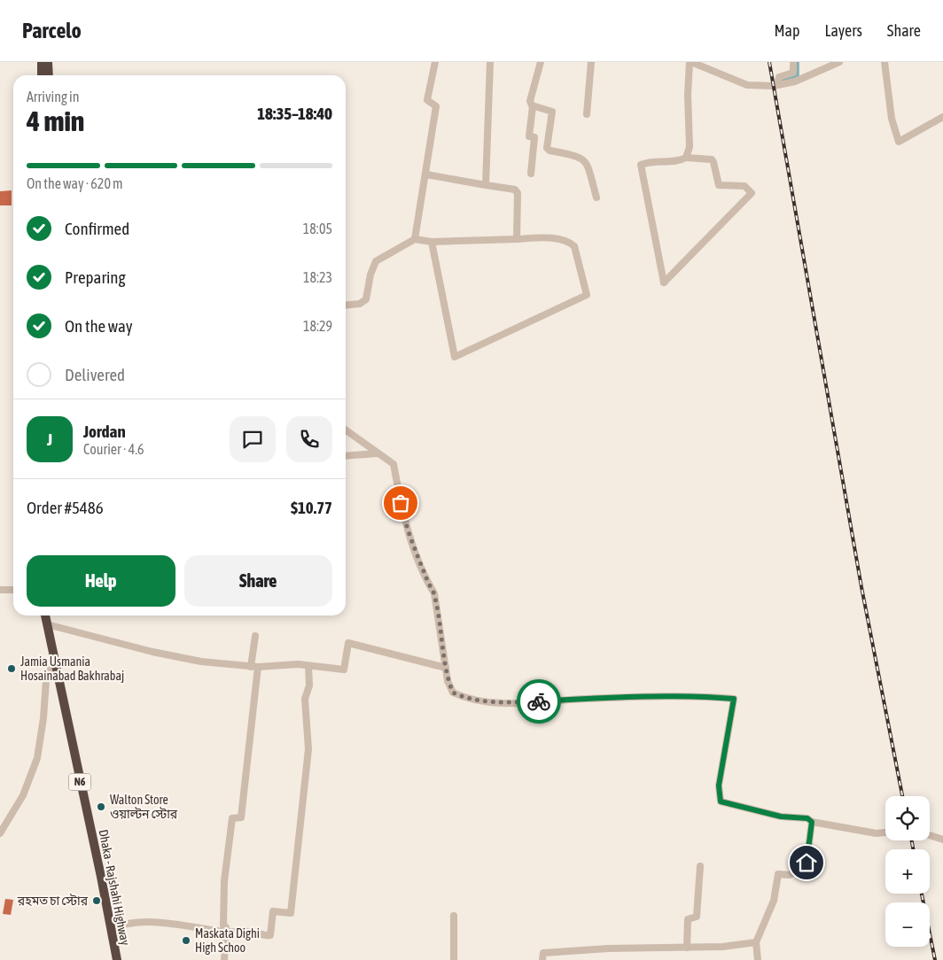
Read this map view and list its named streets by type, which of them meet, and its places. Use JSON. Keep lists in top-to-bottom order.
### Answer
{
  "streets": {
    "highway": ["N6", "Dhaka - Rajshahi Highway"]
  },
  "places": [
    "Jamia Usmania Hosainabad Bakhrabaj",
    "Walton Store ওয়াল্টন স্টোর",
    "রহমত চা স্টোর",
    "Maskata Dighi High Schoo"
  ],
  "page": {
    "header": "Parcelo",
    "nav": ["Map", "Layers", "Share"],
    "heading": ["4 min", "Arriving in", "18:35–18:40"],
    "panel": [
      "Jordan",
      "Courier · 4.6",
      "Order #5486",
      "$10.77"
    ],
    "bar": "On the way · 620 m",
    "list": [
      ["Confirmed", "18:05"],
      ["Preparing", "18:23"],
      ["On the way", "18:29"],
      "Delivered"
    ],
    "round": "J",
    "buttons": ["Help", "Share"],
    "map_buttons": ["+", "−"]
  }
}
